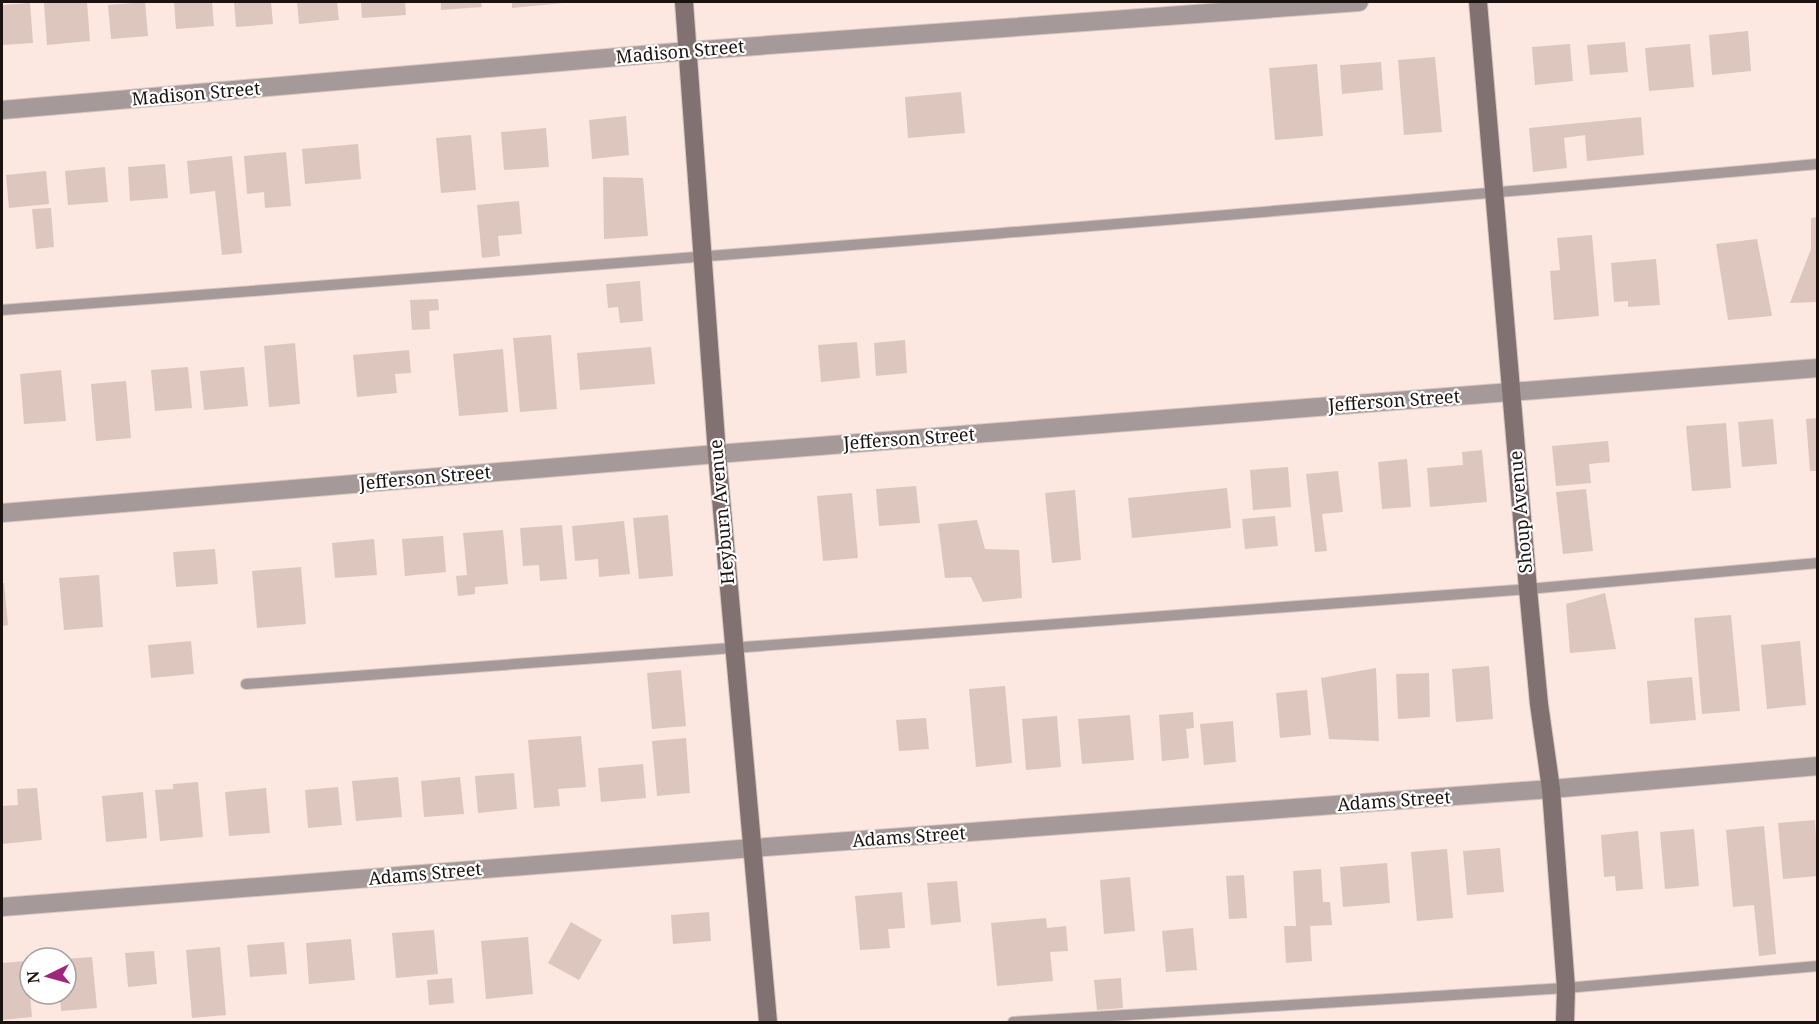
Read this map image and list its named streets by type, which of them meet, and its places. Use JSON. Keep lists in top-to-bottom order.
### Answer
{
  "streets": {
    "street": [
      "Madison Street",
      "Jefferson Street",
      "Heyburn Avenue",
      "Shoup Avenue",
      "Adams Street"
    ]
  },
  "crossings": [
    ["Madison Street", "Heyburn Avenue"],
    ["Jefferson Street", "Heyburn Avenue"],
    ["Jefferson Street", "Shoup Avenue"],
    ["Heyburn Avenue", "Adams Street"],
    ["Shoup Avenue", "Adams Street"]
  ],
  "north": "left"
}
